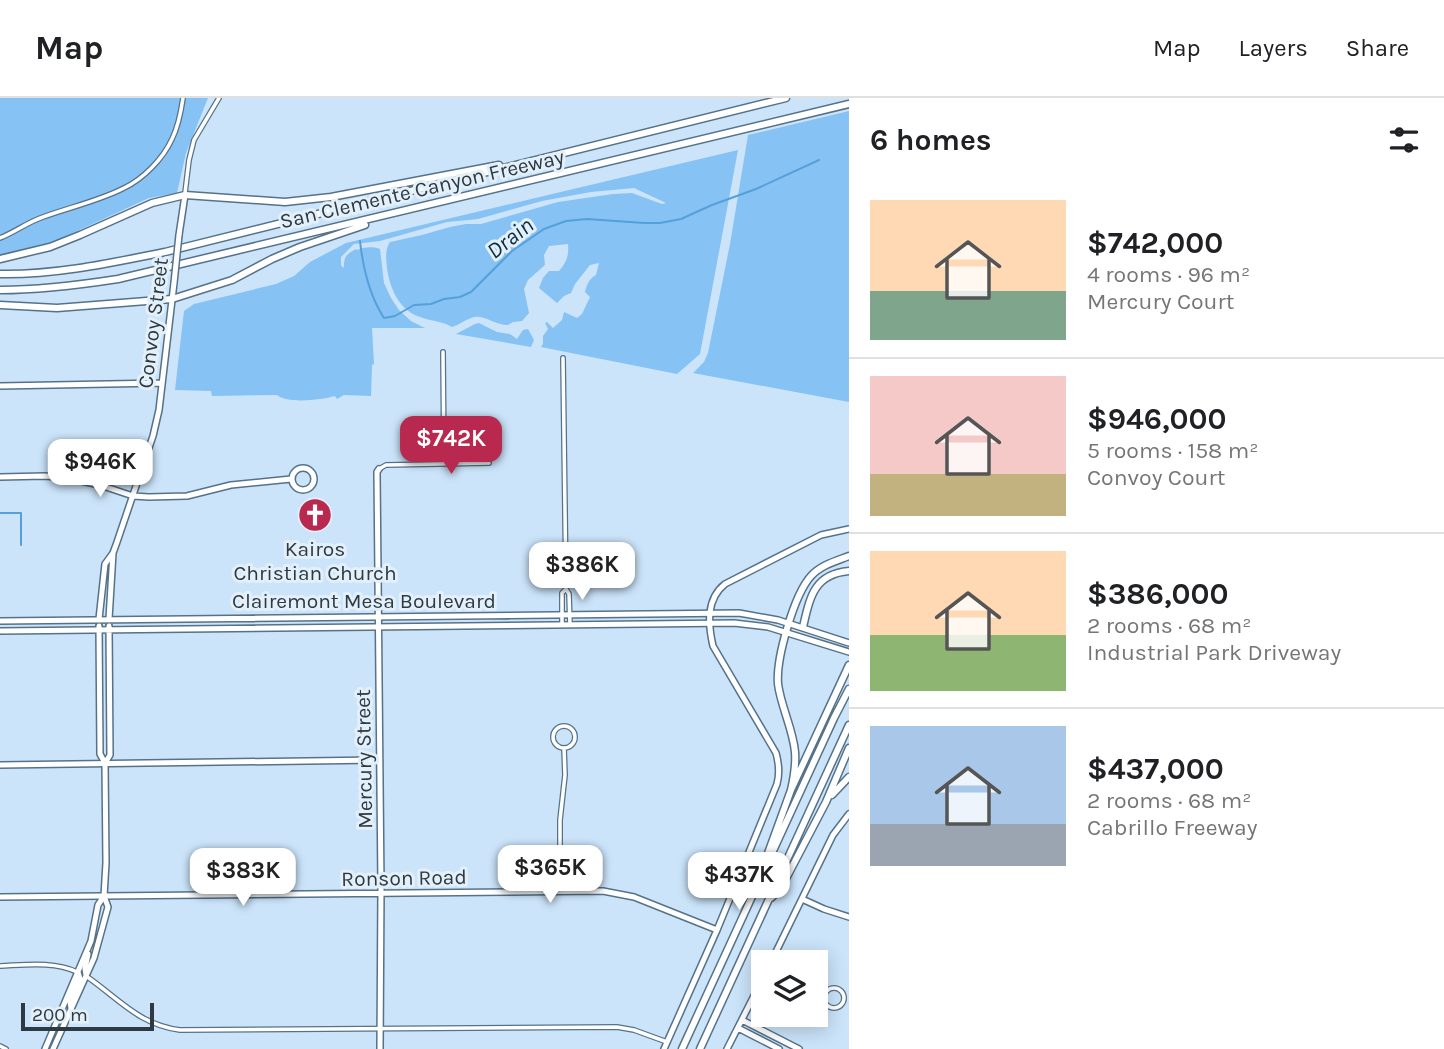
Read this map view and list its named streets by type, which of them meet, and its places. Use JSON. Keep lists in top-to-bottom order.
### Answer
{
  "streets": {
    "highway": ["San Clemente Canyon Freeway"],
    "main road": [
      "Convoy Street",
      "Clairemont Mesa Boulevard",
      "Mercury Street",
      "Ronson Road"
    ]
  },
  "crossings": [
    ["Convoy Street", "Clairemont Mesa Boulevard"],
    ["Convoy Street", "Ronson Road"],
    ["Clairemont Mesa Boulevard", "Mercury Street"],
    ["Mercury Street", "Ronson Road"]
  ],
  "water": ["Drain"],
  "places": {
    "church": ["Kairos Christian Church"]
  },
  "scale_bar": "200 m",
  "page": {
    "header": "Map",
    "nav": ["Map", "Layers", "Share"],
    "heading": "6 homes",
    "list": [
      {
        "name": "$742,000",
        "note": "4 rooms · 96 m² · Mercury Court"
      },
      {
        "name": "$946,000",
        "note": "5 rooms · 158 m² · Convoy Court"
      },
      {
        "name": "$386,000",
        "note": "2 rooms · 68 m² · Industrial Park Driveway"
      },
      {
        "name": "$437,000",
        "note": "2 rooms · 68 m² · Cabrillo Freeway"
      }
    ],
    "price": [
      "$742K",
      "$946K",
      "$386K",
      "$365K",
      "$383K",
      "$437K"
    ],
    "scale": "200 m"
  }
}
